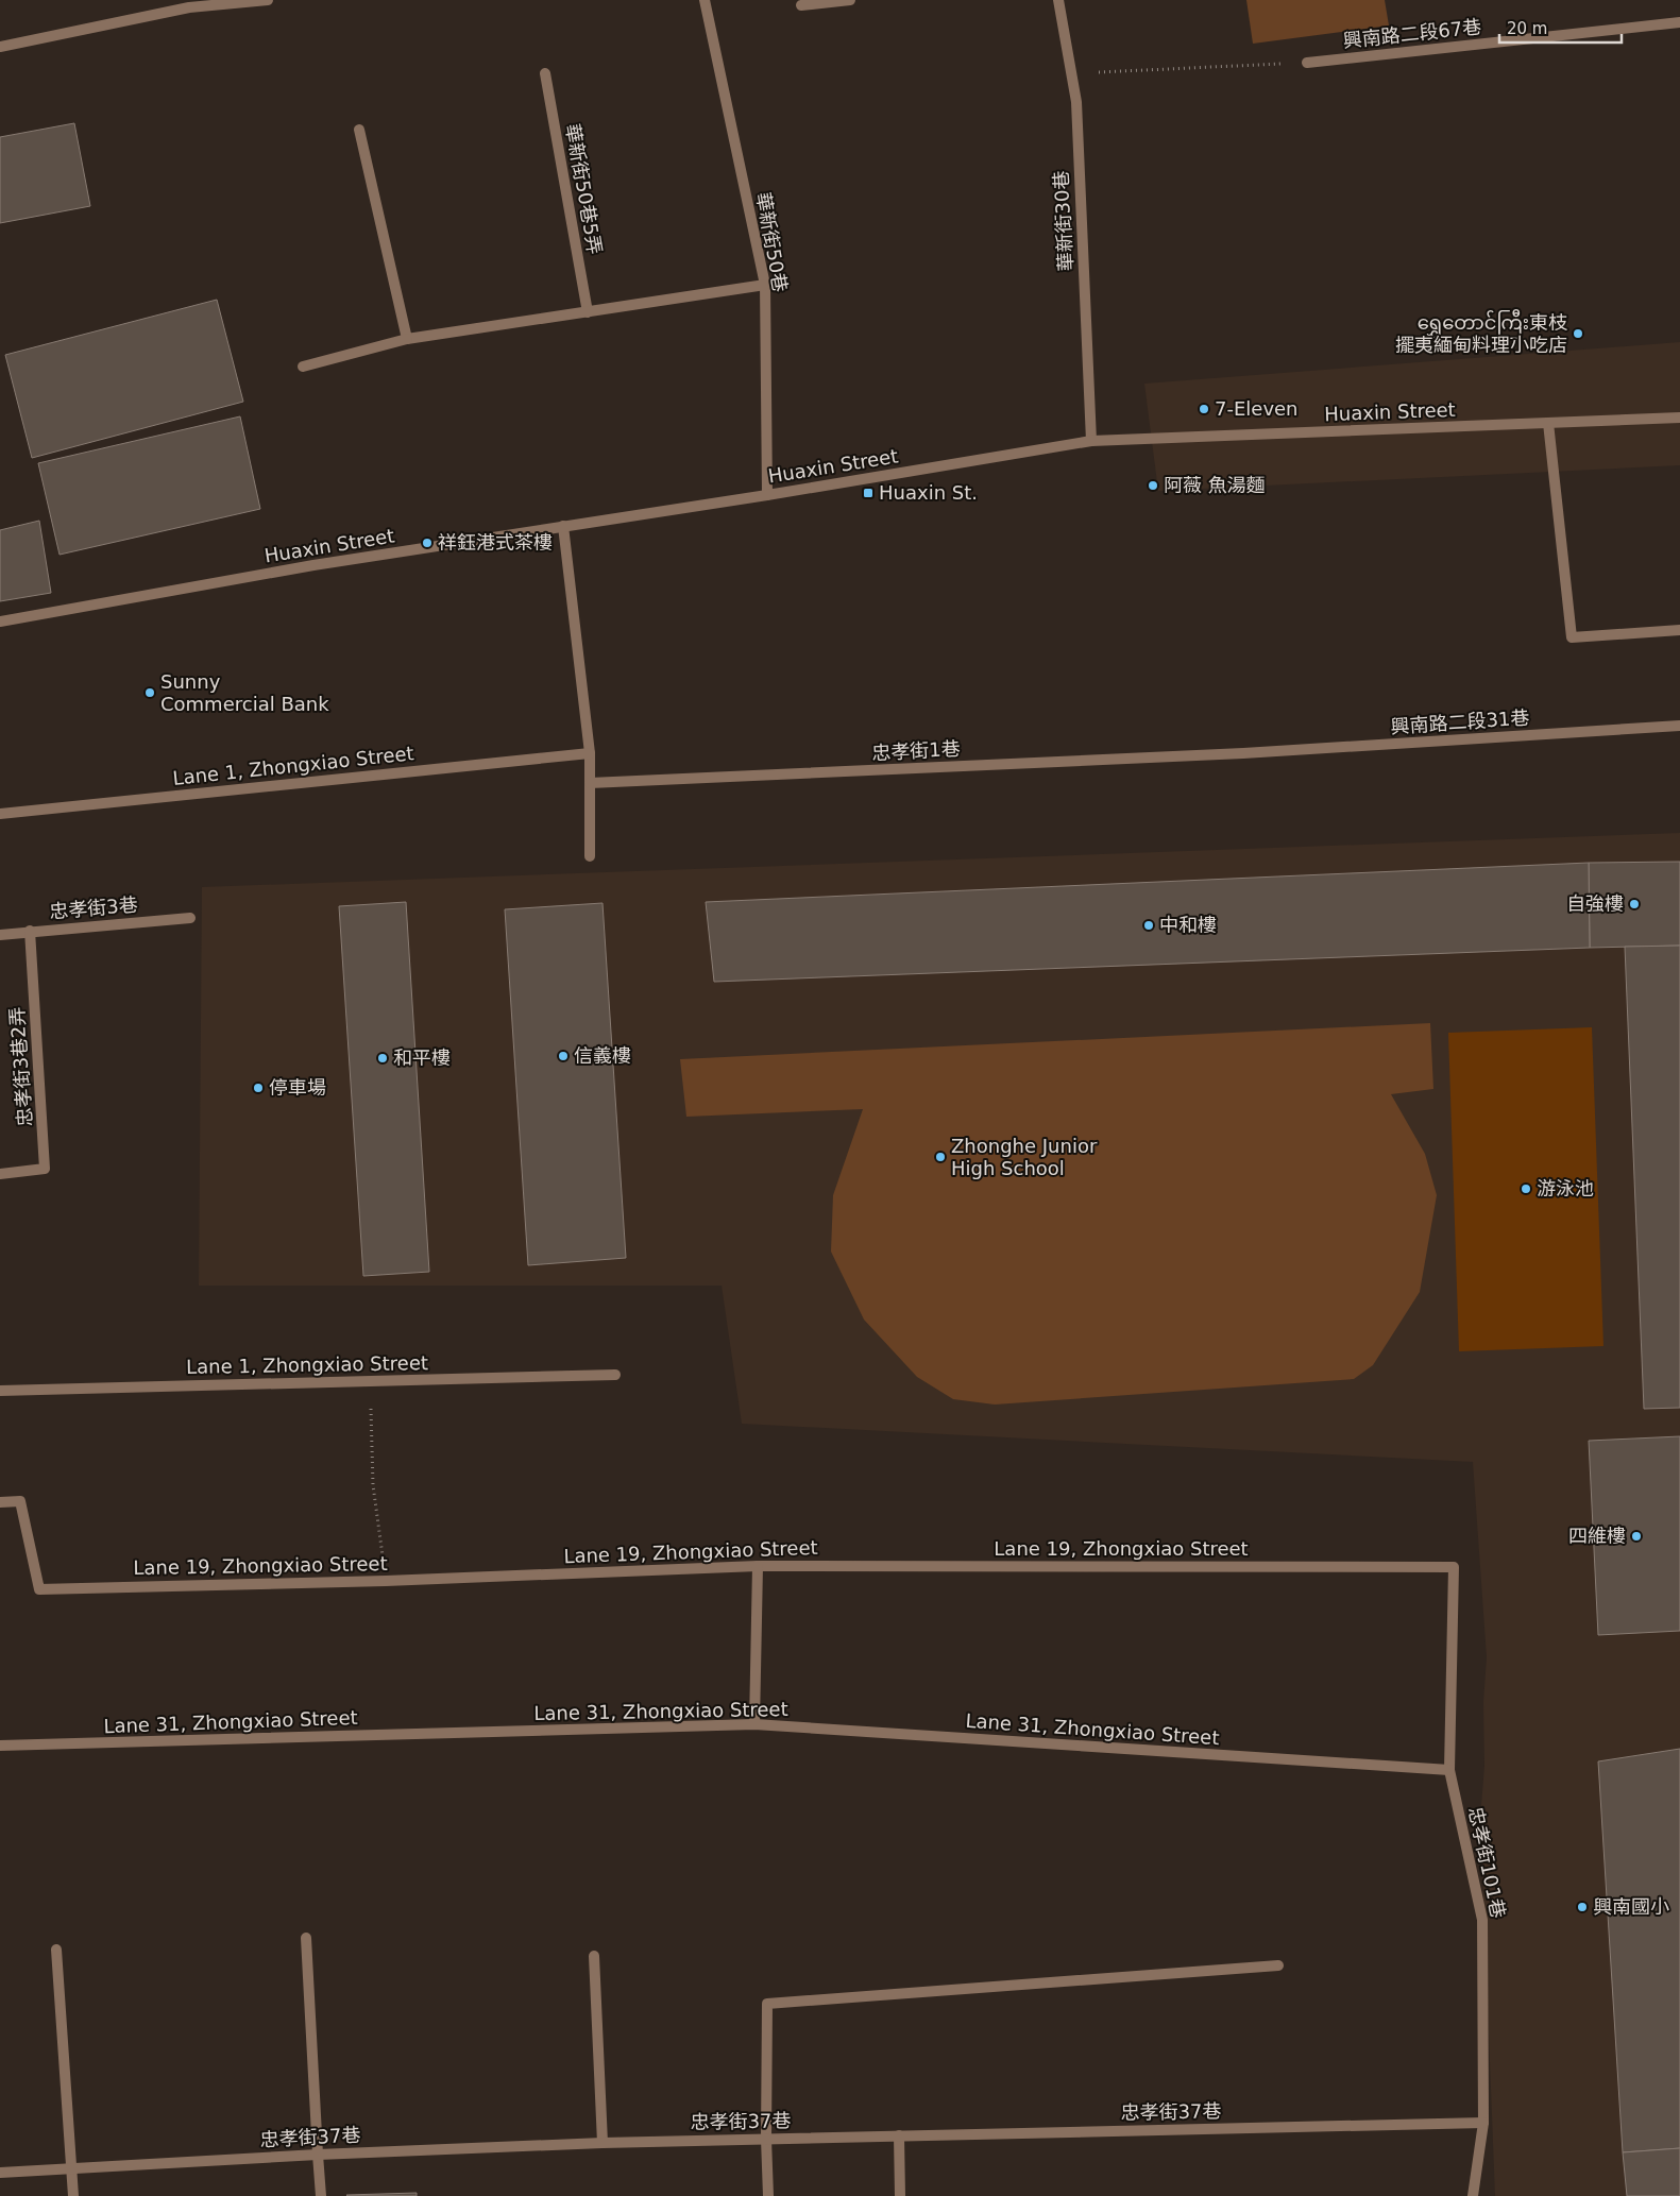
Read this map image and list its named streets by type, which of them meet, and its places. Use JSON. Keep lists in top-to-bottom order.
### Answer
{
  "streets": {
    "street": [
      "興南路二段67巷",
      "華新街50巷5弄",
      "華新街30巷",
      "華新街50巷",
      "Huaxin Street",
      "興南路二段31巷",
      "忠孝街1巷",
      "Lane 1, Zhongxiao Street",
      "忠孝街3巷",
      "忠孝街3巷2弄",
      "Lane 19, Zhongxiao Street",
      "Lane 31, Zhongxiao Street",
      "忠孝街101巷",
      "忠孝街37巷"
    ]
  },
  "crossings": [
    ["華新街30巷", "Huaxin Street"],
    ["華新街50巷", "Huaxin Street"],
    ["興南路二段31巷", "忠孝街1巷"],
    ["忠孝街3巷", "忠孝街3巷2弄"],
    ["Lane 19, Zhongxiao Street", "忠孝街101巷"],
    ["Lane 31, Zhongxiao Street", "忠孝街101巷"],
    ["忠孝街101巷", "忠孝街37巷"]
  ],
  "places": {
    "other": [
      "ရွှေတောင်ကြီး東枝 擺夷緬甸料理小吃店",
      "7-Eleven",
      "阿薇 魚湯麵",
      "祥鈺港式茶樓",
      "Sunny Commercial Bank",
      "自強樓",
      "中和樓",
      "信義樓",
      "和平樓",
      "停車場",
      "Zhonghe Junior High School",
      "游泳池",
      "四維樓",
      "興南國小"
    ],
    "transit": ["Huaxin St."]
  },
  "scale_bar": "20 m"
}
